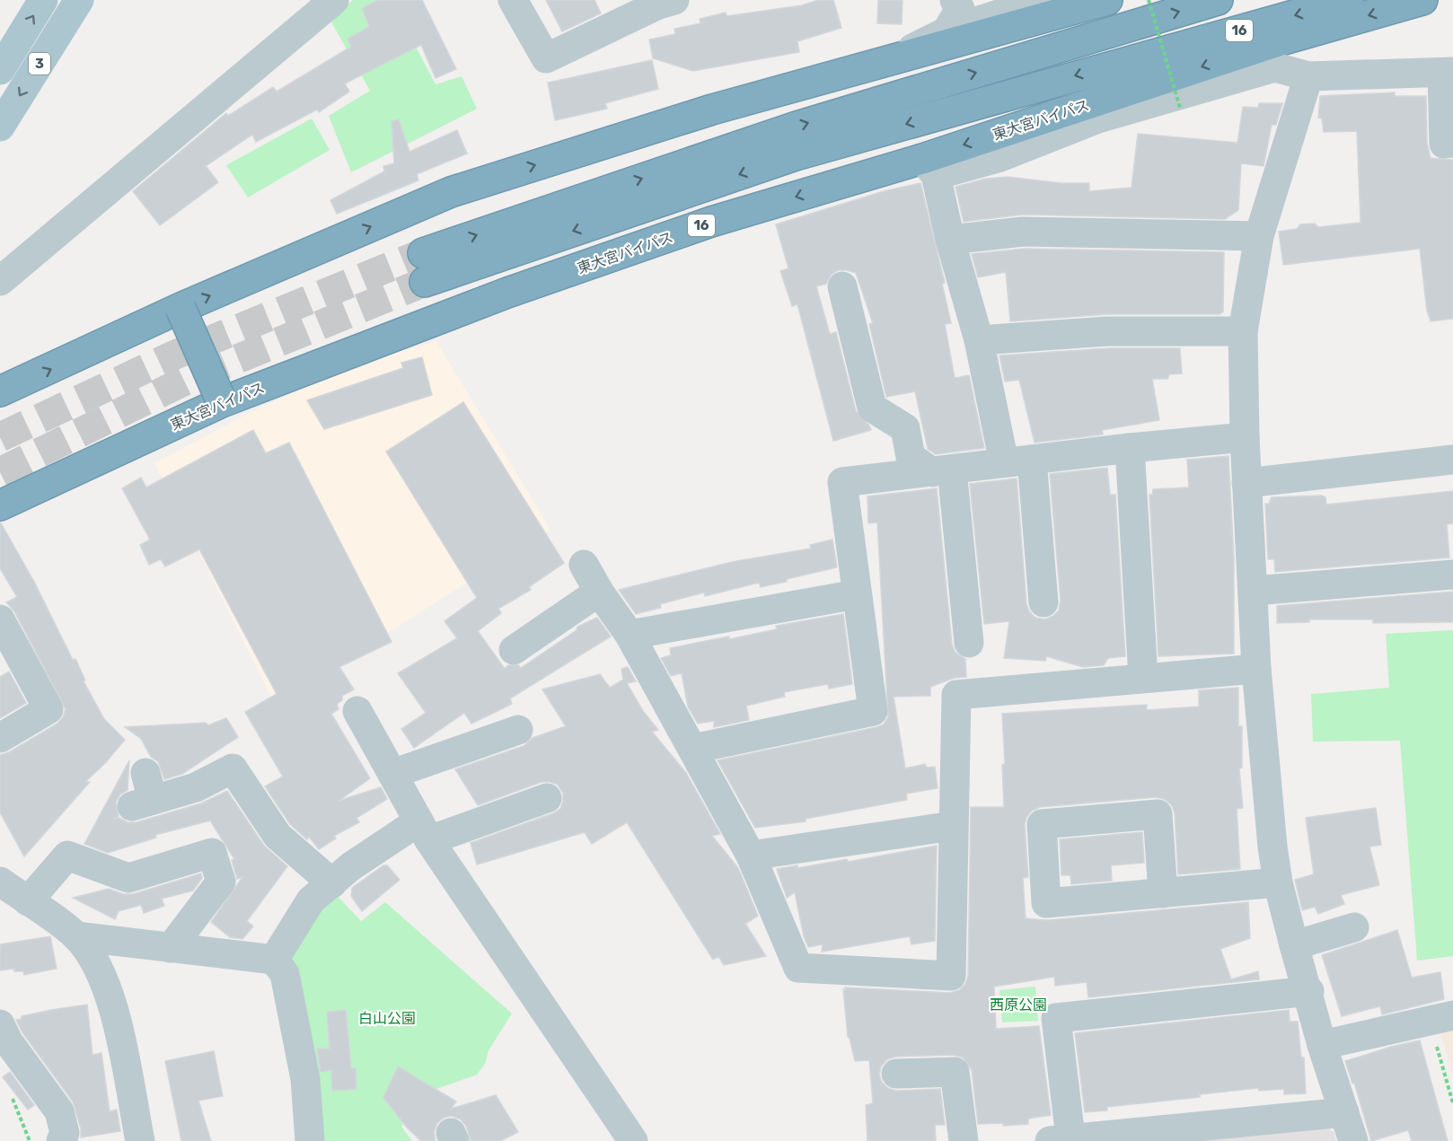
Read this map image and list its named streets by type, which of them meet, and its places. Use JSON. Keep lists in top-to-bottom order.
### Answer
{
  "streets": {
    "highway": ["16", "東大宮バイパス"],
    "main road": ["3"]
  },
  "parks": ["西原公園", "白山公園"]
}
